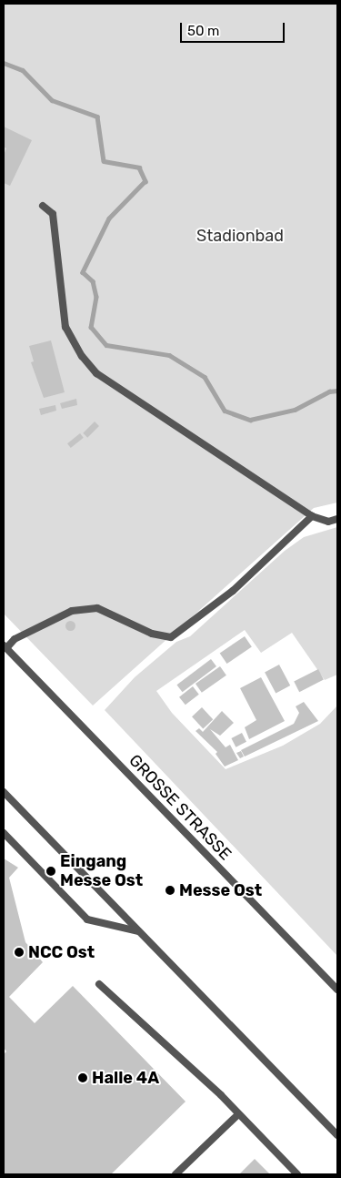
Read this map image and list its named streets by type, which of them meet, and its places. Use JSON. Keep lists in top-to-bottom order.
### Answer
{
  "streets": {
    "lane": ["GROSSE STRASSE"]
  },
  "parks": ["Stadionbad"],
  "places": [
    "Eingang Messe Ost",
    "Messe Ost",
    "NCC Ost",
    "Halle 4A"
  ],
  "scale_bar": "50 m"
}
